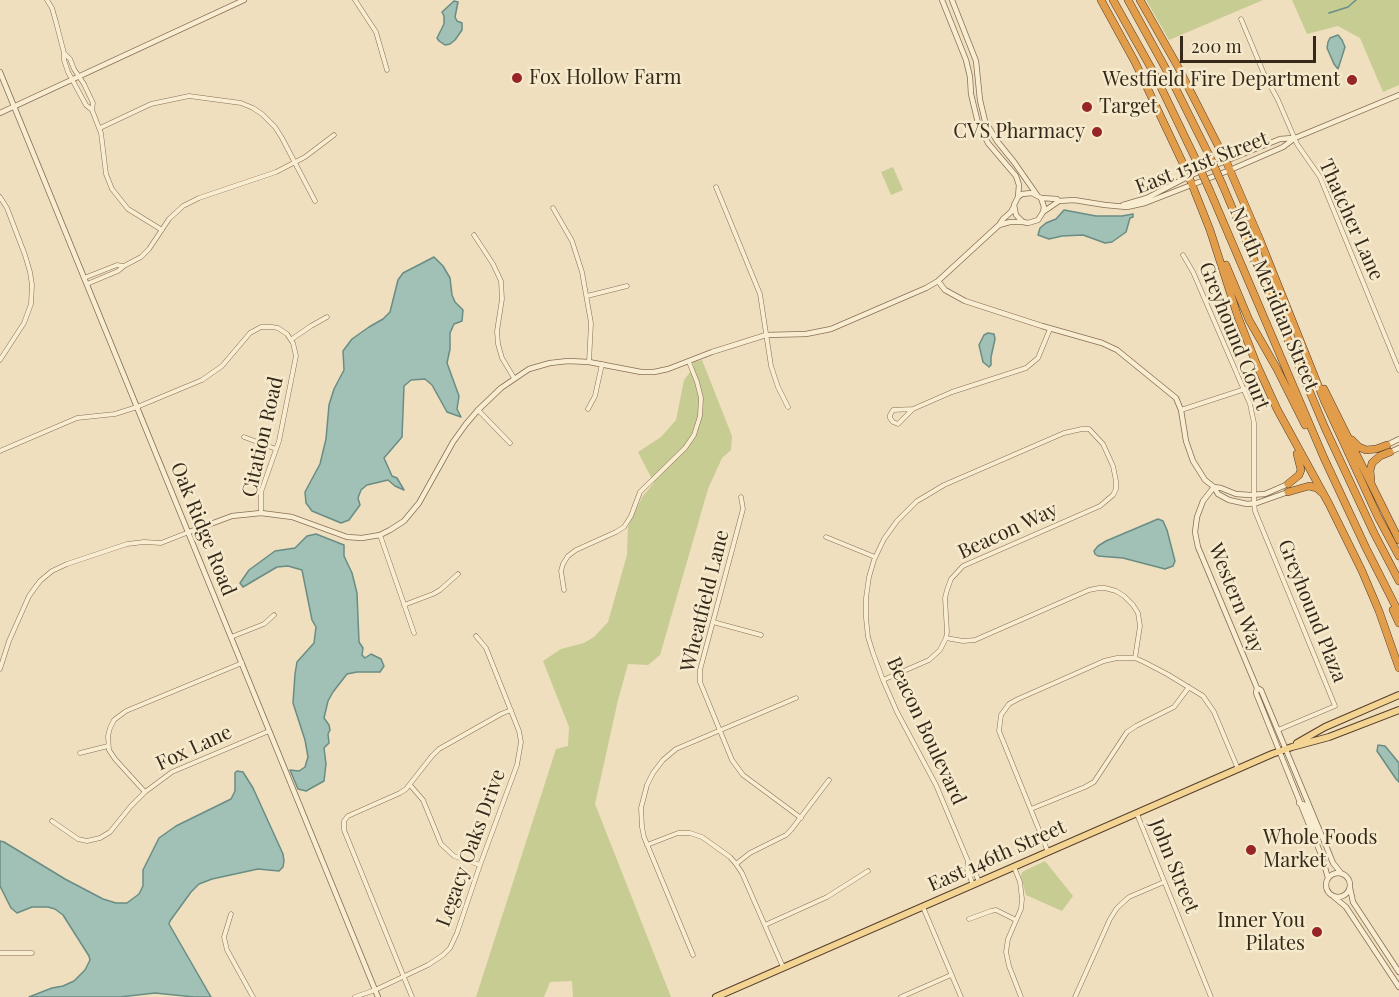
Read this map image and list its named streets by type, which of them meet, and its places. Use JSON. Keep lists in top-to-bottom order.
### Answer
{
  "streets": {
    "highway": ["North Meridian Street"],
    "main road": ["East 146th Street"],
    "street": [
      "East 151st Street",
      "Thatcher Lane",
      "Greyhound Court",
      "Citation Road",
      "Oak Ridge Road",
      "Beacon Way",
      "Western Way",
      "Wheatfield Lane",
      "Greyhound Plaza",
      "Beacon Boulevard",
      "Fox Lane",
      "Legacy Oaks Drive",
      "John Street"
    ]
  },
  "crossings": [
    ["East 151st Street", "Thatcher Lane"],
    ["Greyhound Court", "Greyhound Plaza"],
    ["Oak Ridge Road", "Fox Lane"],
    ["Oak Ridge Road", "Legacy Oaks Drive"],
    ["Beacon Way", "Beacon Boulevard"],
    ["Western Way", "Greyhound Plaza"],
    ["Western Way", "East 146th Street"],
    ["Beacon Boulevard", "East 146th Street"],
    ["East 146th Street", "John Street"]
  ],
  "places": [
    "Fox Hollow Farm",
    "Westfield Fire Department",
    "Target",
    "CVS Pharmacy",
    "Whole Foods Market",
    "Inner You Pilates"
  ],
  "scale_bar": "200 m"
}
